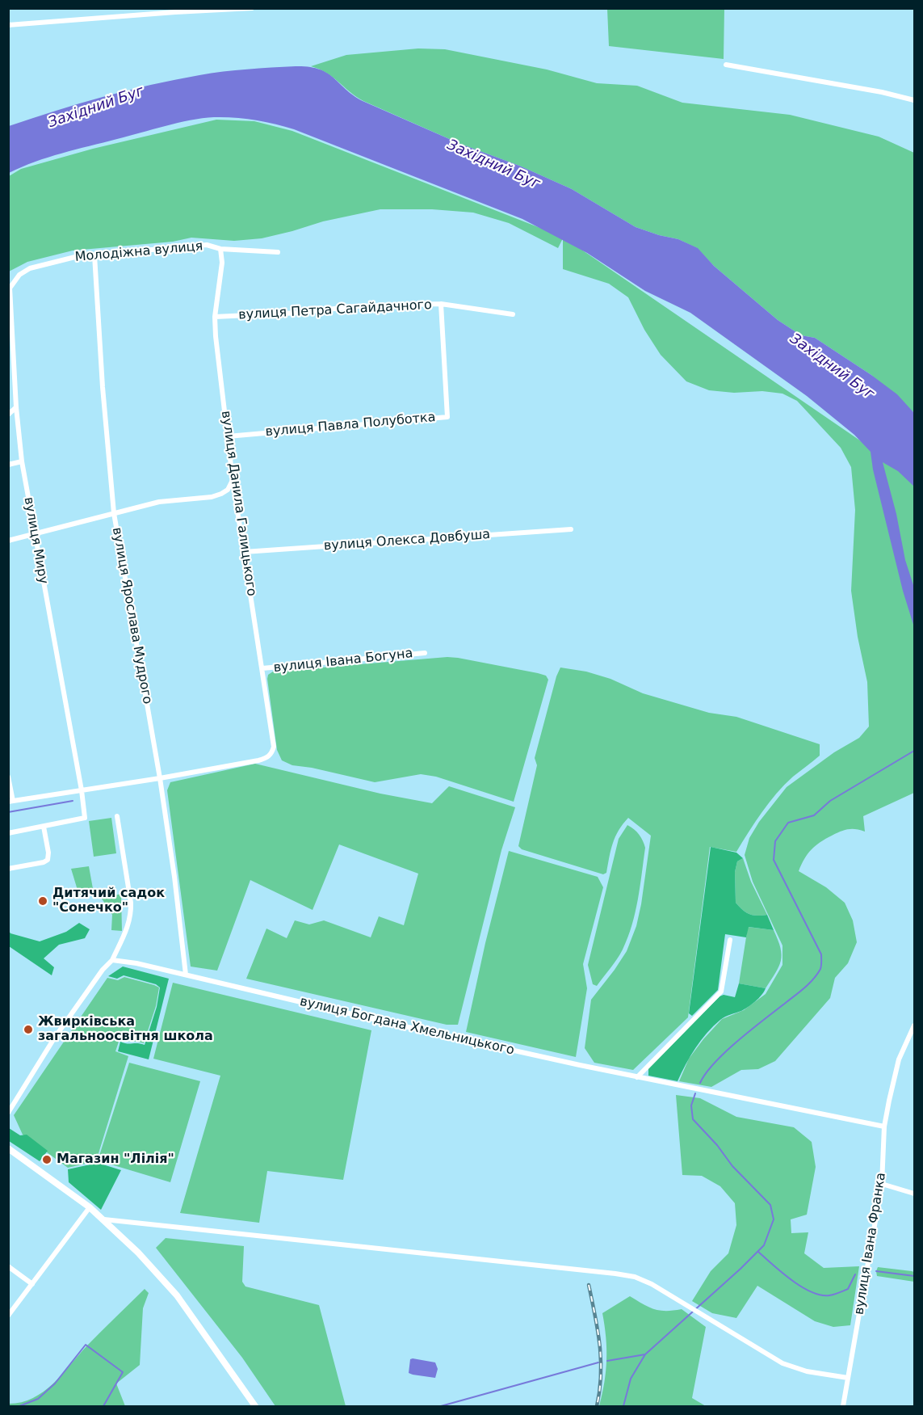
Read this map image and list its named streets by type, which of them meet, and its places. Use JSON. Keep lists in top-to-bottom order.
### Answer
{
  "streets": {
    "street": [
      "Молодіжна вулиця",
      "вулиця Петра Сагайдачного",
      "вулиця Павла Полуботка",
      "вулиця Данила Галицького",
      "вулиця Миру",
      "вулиця Олекса Довбуша",
      "вулиця Ярослава Мудрого",
      "вулиця Івана Богуна",
      "вулиця Богдана Хмельницького",
      "вулиця Івана Франка"
    ]
  },
  "crossings": [
    ["Молодіжна вулиця", "вулиця Данила Галицького"],
    ["Молодіжна вулиця", "вулиця Миру"],
    ["Молодіжна вулиця", "вулиця Ярослава Мудрого"],
    ["вулиця Петра Сагайдачного", "вулиця Павла Полуботка"],
    ["вулиця Петра Сагайдачного", "вулиця Данила Галицького"],
    ["вулиця Павла Полуботка", "вулиця Данила Галицького"],
    ["вулиця Данила Галицького", "вулиця Олекса Довбуша"],
    ["вулиця Данила Галицького", "вулиця Ярослава Мудрого"],
    ["вулиця Данила Галицького", "вулиця Івана Богуна"],
    ["вулиця Ярослава Мудрого", "вулиця Богдана Хмельницького"],
    ["вулиця Богдана Хмельницького", "вулиця Івана Франка"]
  ],
  "water": ["Західний Буг"],
  "places": ["Дитячий садок \"Сонечко\"", "Жвирківська загальноосвітня школа", "Магазин \"Лілія\""]
}
